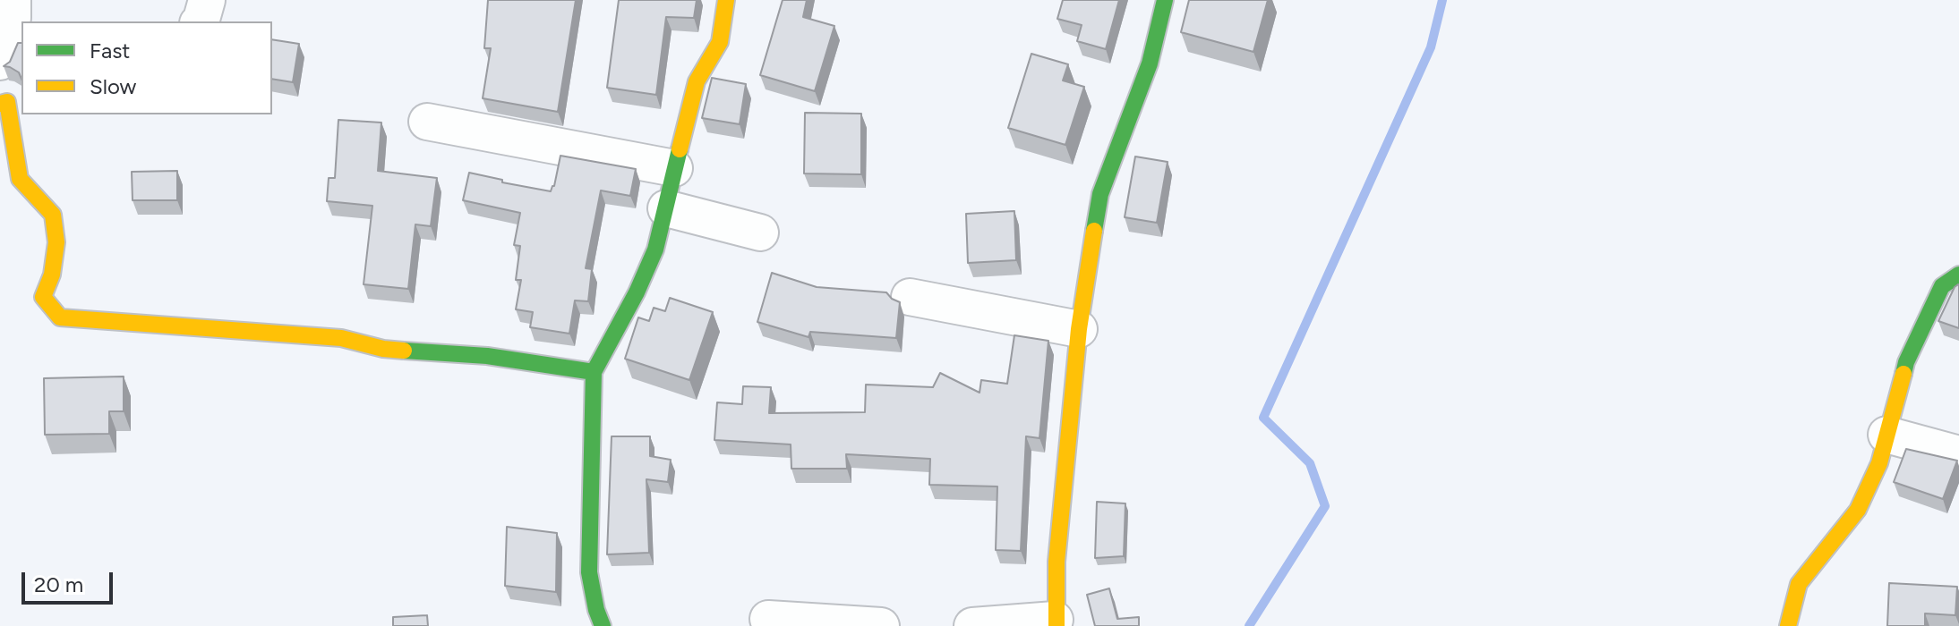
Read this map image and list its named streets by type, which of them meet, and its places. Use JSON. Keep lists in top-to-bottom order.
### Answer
{
  "legend": ["Fast", "Slow"],
  "scale_bar": "20 m"
}
